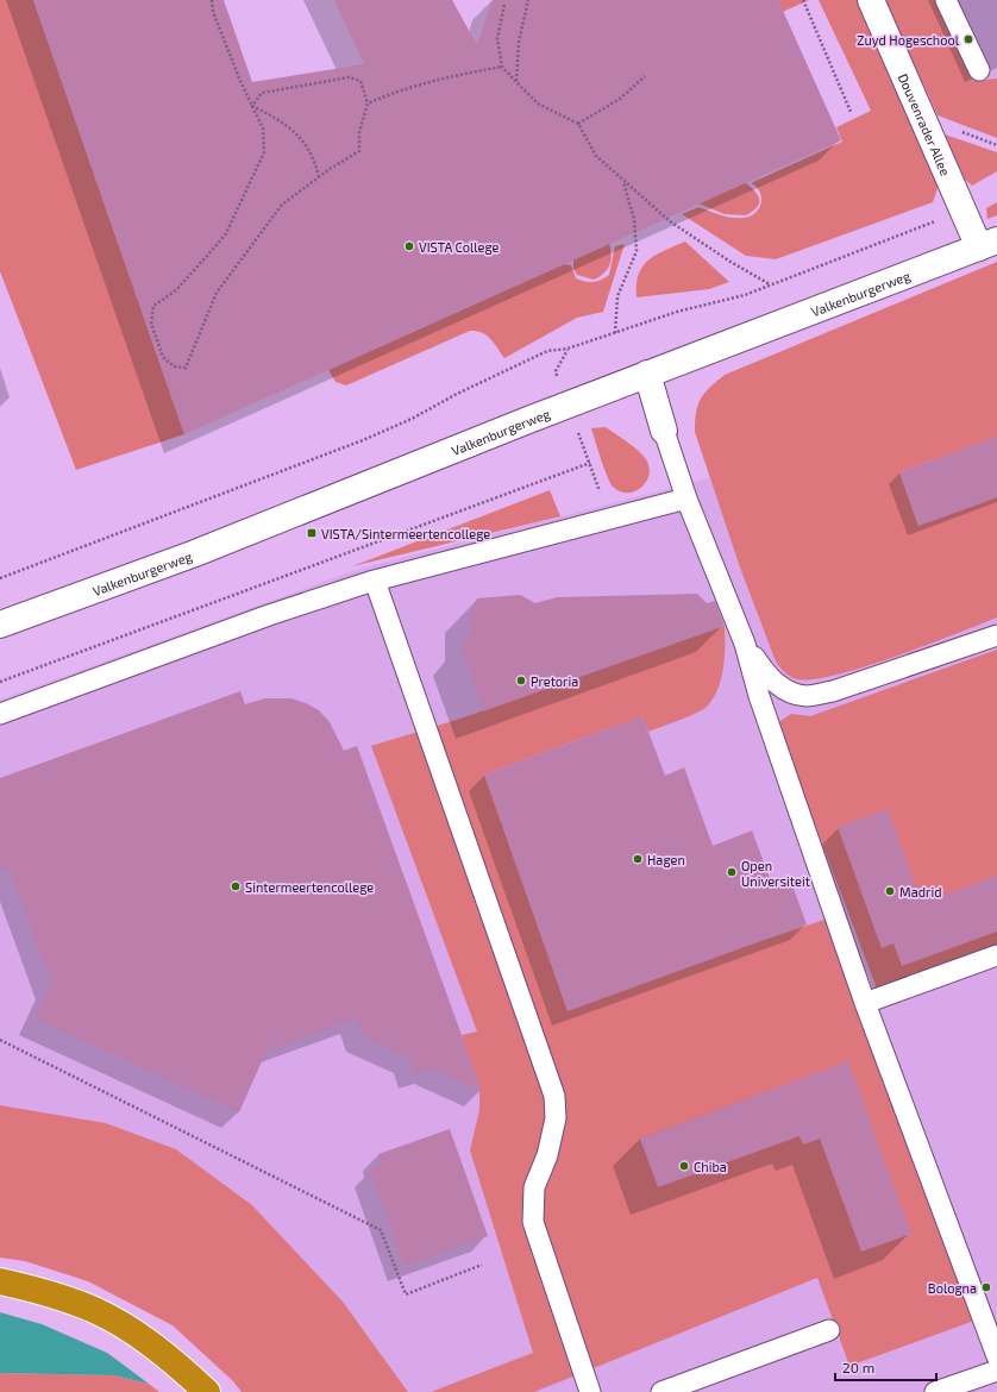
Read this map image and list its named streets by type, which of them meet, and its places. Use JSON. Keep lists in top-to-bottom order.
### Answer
{
  "streets": {
    "street": ["Douvenrader Allee", "Valkenburgerweg"]
  },
  "crossings": [
    ["Douvenrader Allee", "Valkenburgerweg"]
  ],
  "places": {
    "other": [
      "Zuyd Hogeschool",
      "VISTA College",
      "Pretoria",
      "Hagen",
      "Open Universiteit",
      "Sintermeertencollege",
      "Madrid",
      "Chiba",
      "Bologna"
    ],
    "transit": ["VISTA/Sintermeertencollege"]
  },
  "scale_bar": "20 m"
}
